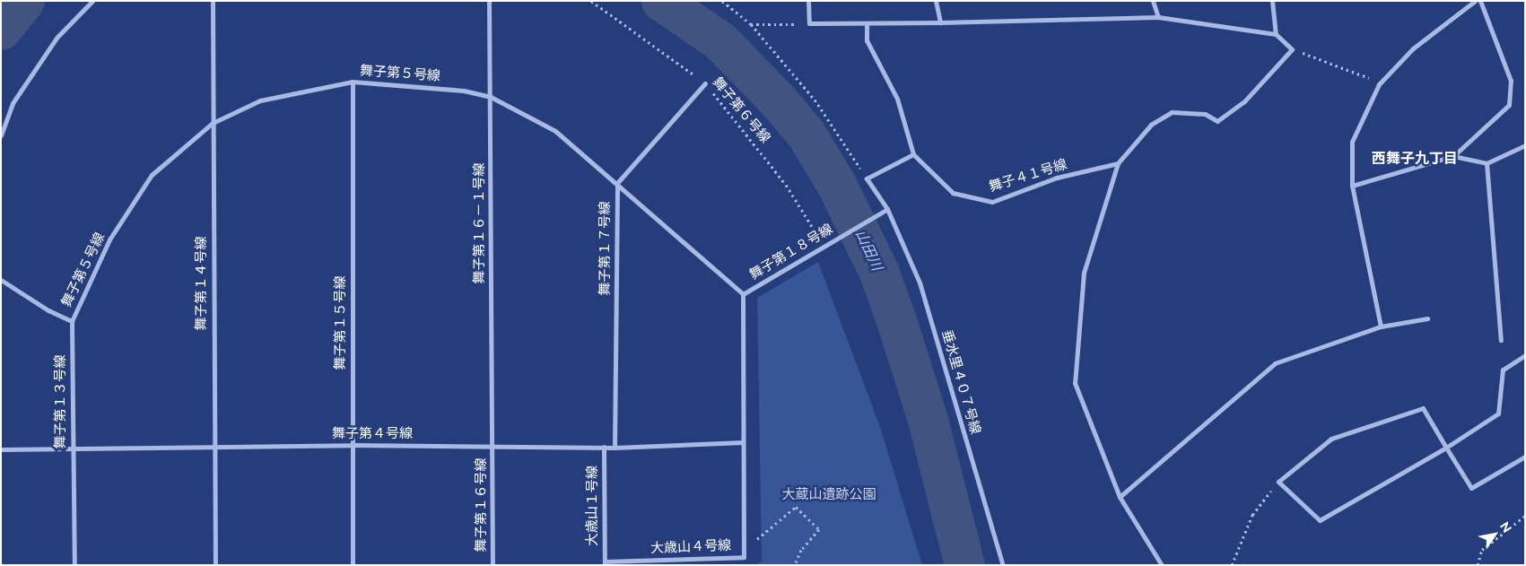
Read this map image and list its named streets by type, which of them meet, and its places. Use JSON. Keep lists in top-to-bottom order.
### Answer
{
  "streets": {
    "street": [
      "舞子第５号線",
      "舞子４１号線",
      "舞子第１６－１号線",
      "舞子第１７号線",
      "舞子第１８号線",
      "舞子第１４号線",
      "舞子第１５号線",
      "垂水里４０７号線",
      "舞子第１３号線",
      "舞子第４号線",
      "舞子第１６号線",
      "大歳山１号線",
      "大歳山４号線"
    ],
    "path": ["舞子第６号線"]
  },
  "crossings": [
    ["舞子第５号線", "舞子第１６－１号線"],
    ["舞子第５号線", "舞子第１７号線"],
    ["舞子第５号線", "舞子第１８号線"],
    ["舞子第５号線", "舞子第１４号線"],
    ["舞子第５号線", "舞子第１５号線"],
    ["舞子第５号線", "舞子第１３号線"],
    ["舞子第６号線", "舞子第１７号線"],
    ["舞子第６号線", "舞子第１８号線"],
    ["舞子第１６－１号線", "舞子第４号線"],
    ["舞子第１６－１号線", "舞子第１６号線"],
    ["舞子第１７号線", "舞子第４号線"],
    ["舞子第１８号線", "垂水里４０７号線"],
    ["舞子第１８号線", "舞子第４号線"],
    ["舞子第１８号線", "大歳山４号線"],
    ["舞子第１４号線", "舞子第４号線"],
    ["舞子第１５号線", "舞子第４号線"],
    ["舞子第１３号線", "舞子第４号線"],
    ["舞子第４号線", "舞子第１６号線"],
    ["舞子第４号線", "大歳山１号線"],
    ["舞子第４号線", "大歳山４号線"],
    ["大歳山１号線", "大歳山４号線"]
  ],
  "districts": ["西舞子九丁目"],
  "water": ["山田川"],
  "parks": ["大蔵山遺跡公園"],
  "north": "top right"
}
